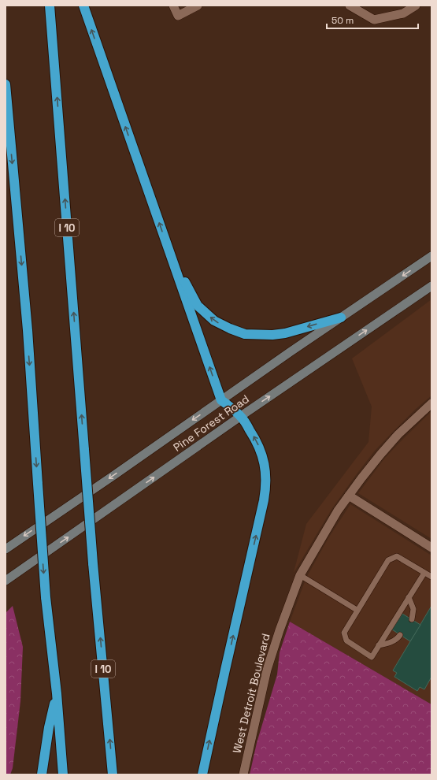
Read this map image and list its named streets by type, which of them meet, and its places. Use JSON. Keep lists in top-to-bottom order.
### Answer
{
  "streets": {
    "highway": ["I 10"],
    "main road": ["Pine Forest Road"],
    "street": ["West Detroit Boulevard"]
  },
  "scale_bar": "50 m"
}
